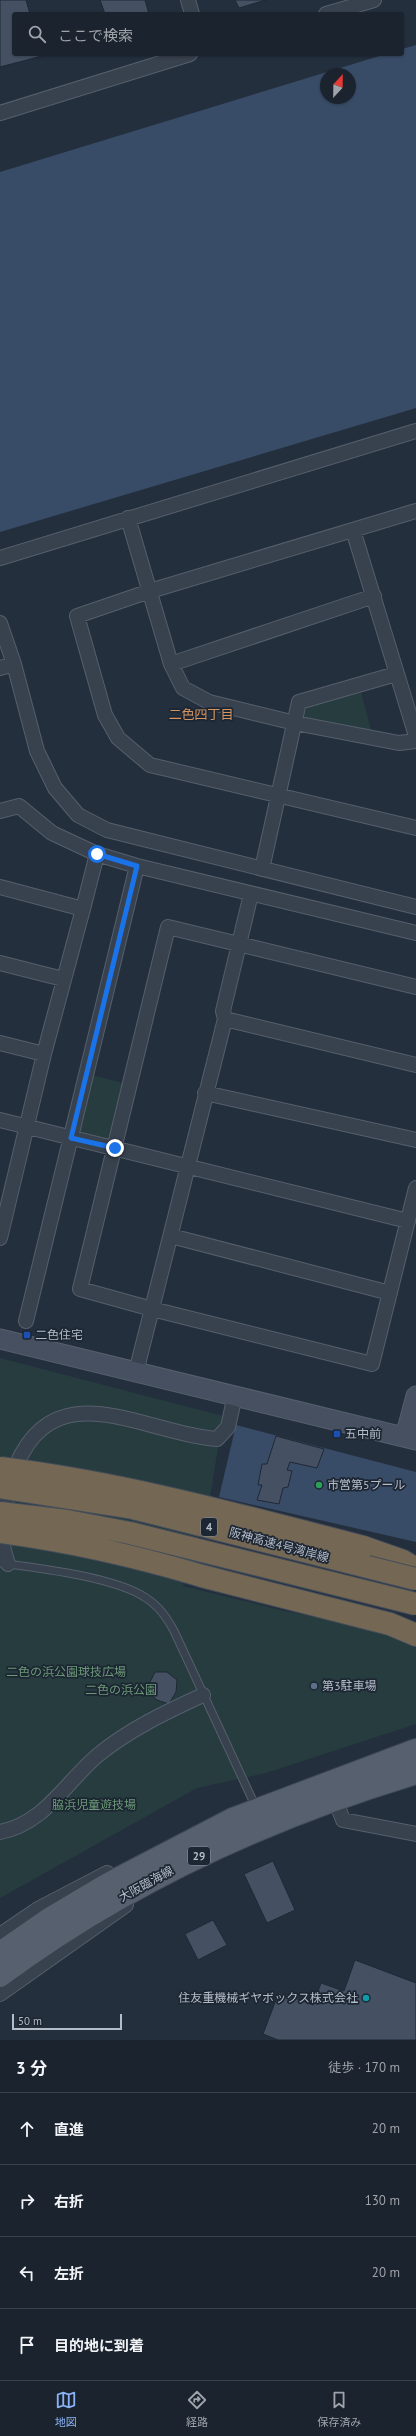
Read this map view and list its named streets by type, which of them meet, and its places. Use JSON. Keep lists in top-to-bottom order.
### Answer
{
  "streets": {
    "highway": ["4", "阪神高速4号湾岸線"],
    "main road": ["29", "大阪臨海線"]
  },
  "districts": ["二色四丁目"],
  "parks": ["二色の浜公園球技広場", "二色の浜公園", "脇浜児童遊技場"],
  "places": {
    "transit": ["二色住宅", "五中前"],
    "other": ["市営第5プール", "第3駐車場", "住友重機械ギヤボックス株式会社"]
  },
  "scale_bar": "50 m",
  "north": "top",
  "page": {
    "search": "ここで検索",
    "scale": "50 m",
    "heading": ["3 分", "徒歩 · 170 m"],
    "list": [
      ["直進", "20 m"],
      ["右折", "130 m"],
      ["左折", "20 m"],
      "目的地に到着"
    ],
    "nav": ["地図", "経路", "保存済み"]
  }
}
